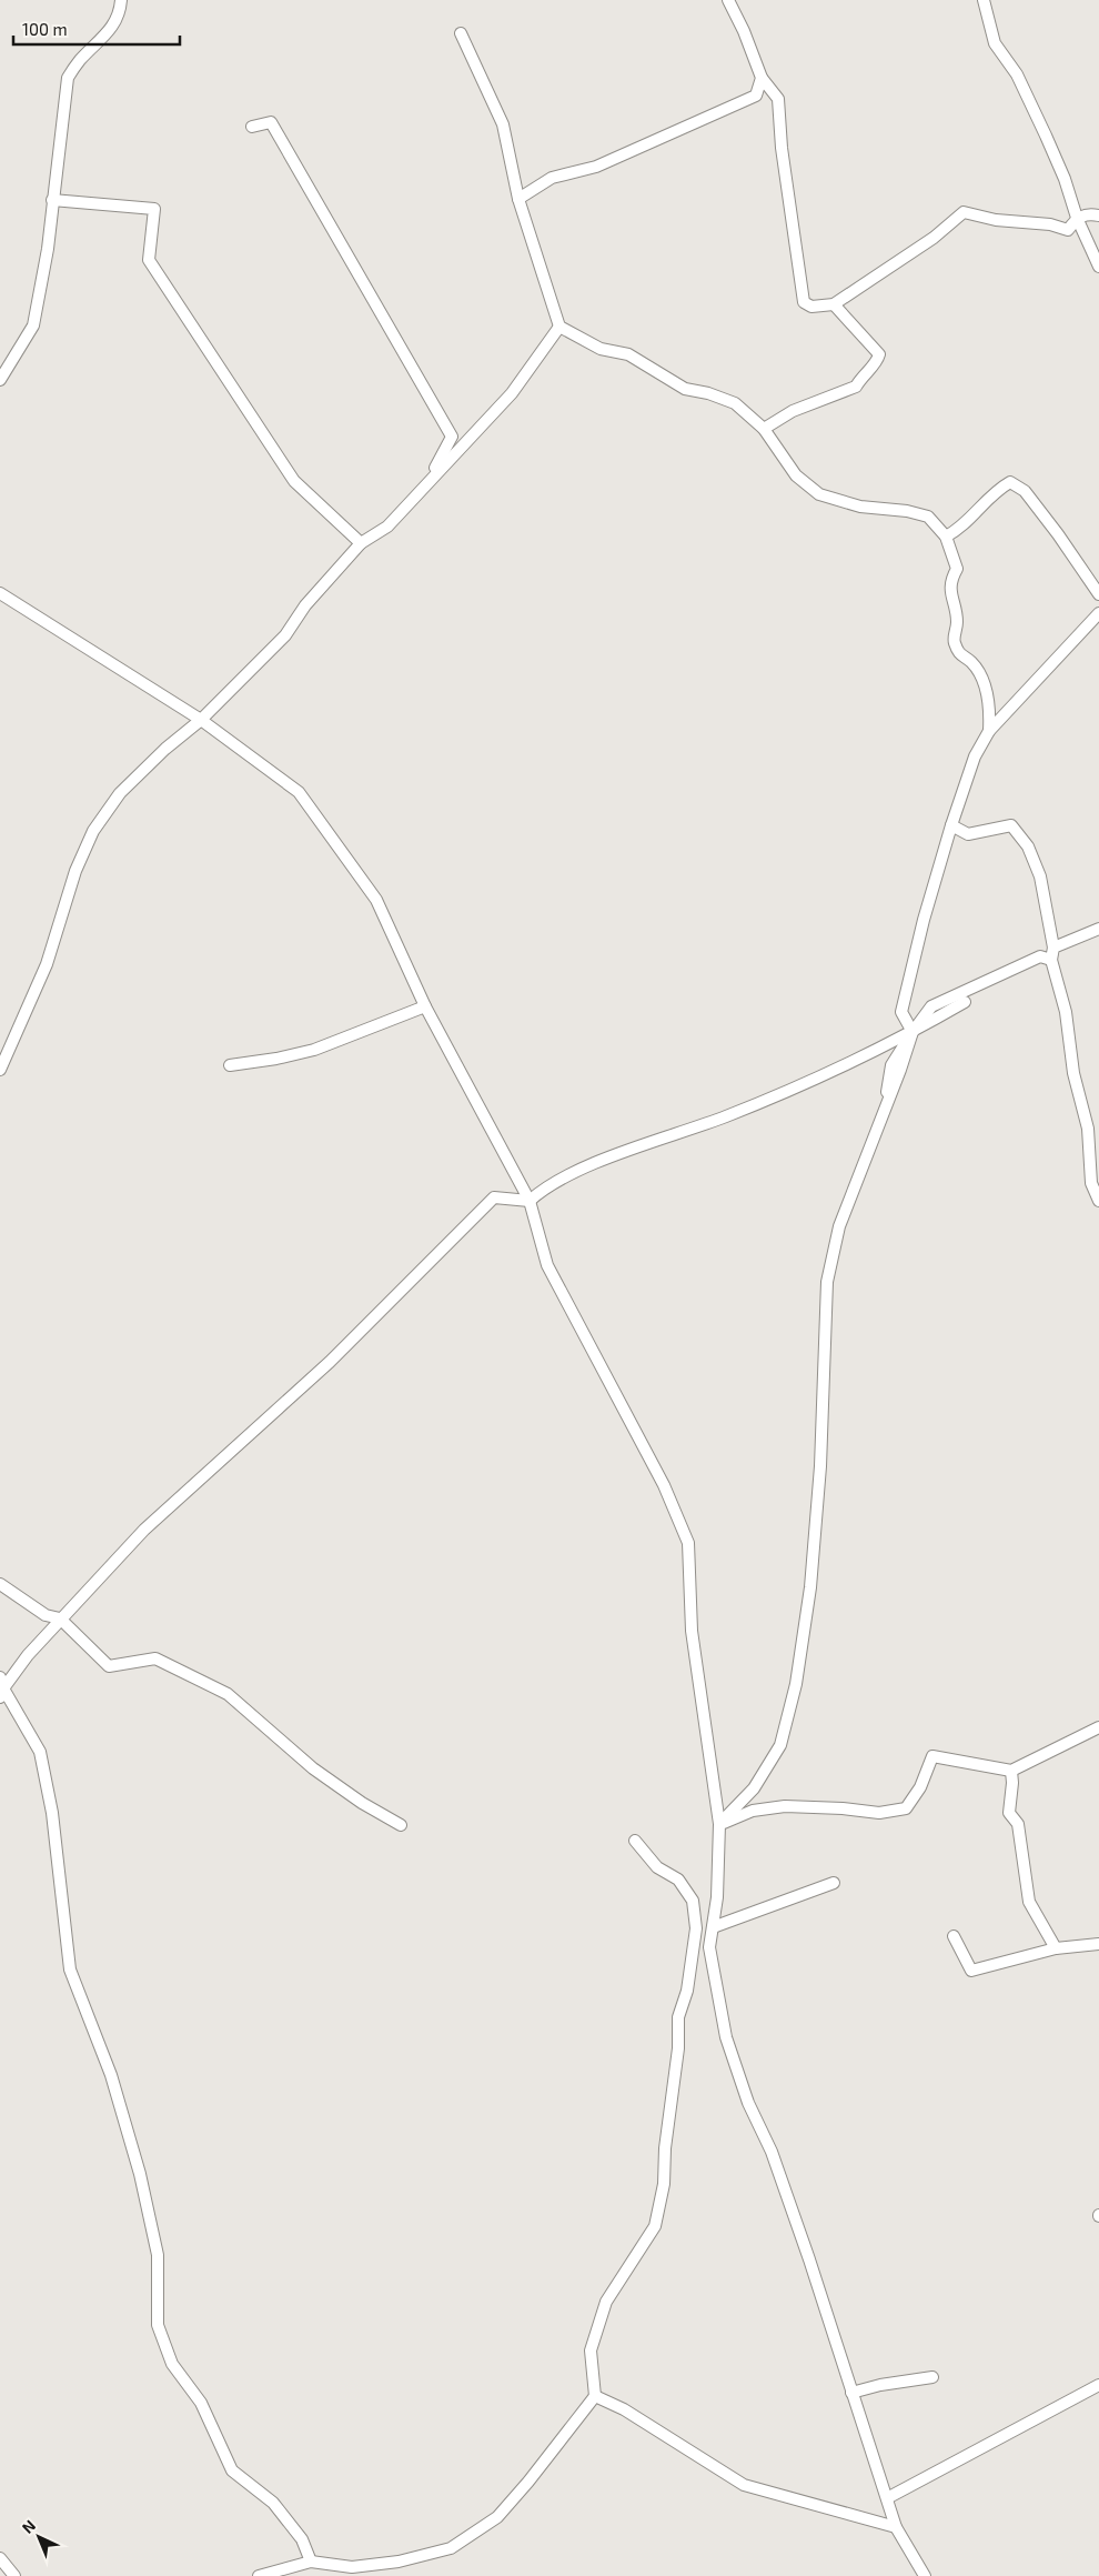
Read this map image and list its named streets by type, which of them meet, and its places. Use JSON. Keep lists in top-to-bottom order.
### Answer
{
  "scale_bar": "100 m",
  "north": "top left"
}
